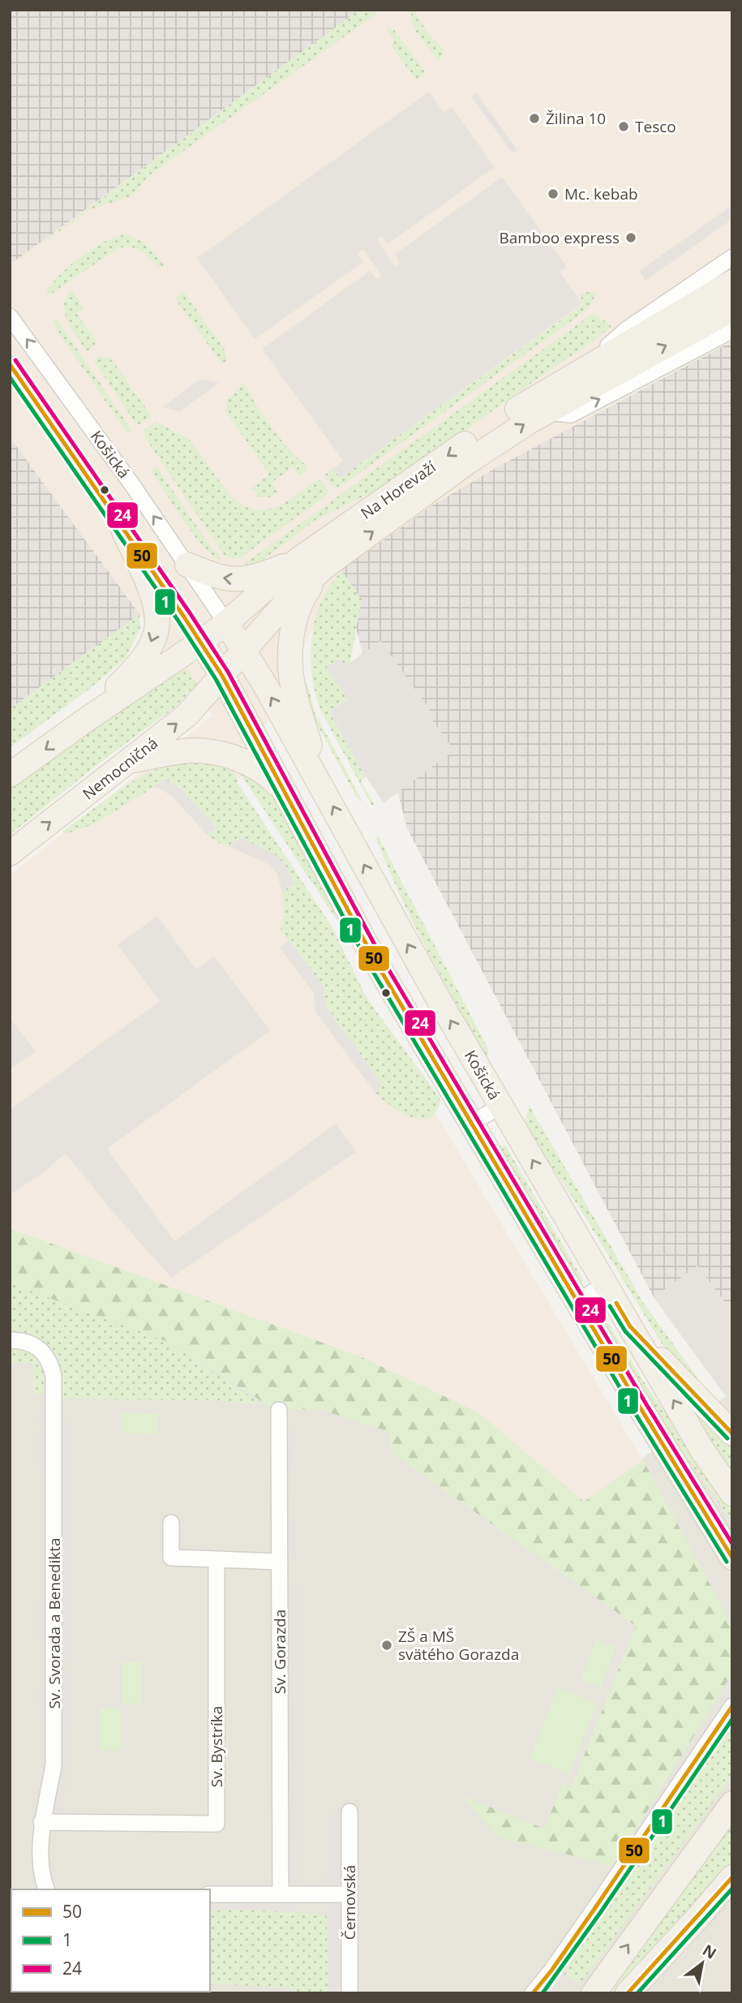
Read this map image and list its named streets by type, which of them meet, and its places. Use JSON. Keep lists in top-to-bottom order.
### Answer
{
  "streets": {
    "main road": ["Košická", "Na Horevaží", "Nemocničná"],
    "street": [
      "Sv. Svorada a Benedikta",
      "Sv. Gorazda",
      "Sv. Bystríka",
      "Černovská"
    ]
  },
  "crossings": [
    ["Košická", "Na Horevaží"],
    ["Košická", "Nemocničná"],
    ["Na Horevaží", "Nemocničná"],
    ["Sv. Svorada a Benedikta", "Sv. Bystríka"]
  ],
  "one_way": ["Košická"],
  "places": [
    "Žilina 10",
    "Tesco",
    "Mc. kebab",
    "Bamboo express",
    "ZŠ a MŠ svätého Gorazda"
  ],
  "lines": ["transit line 24", "transit line 50", "transit line 1"],
  "legend": ["50", "1", "24"],
  "north": "top right"
}
